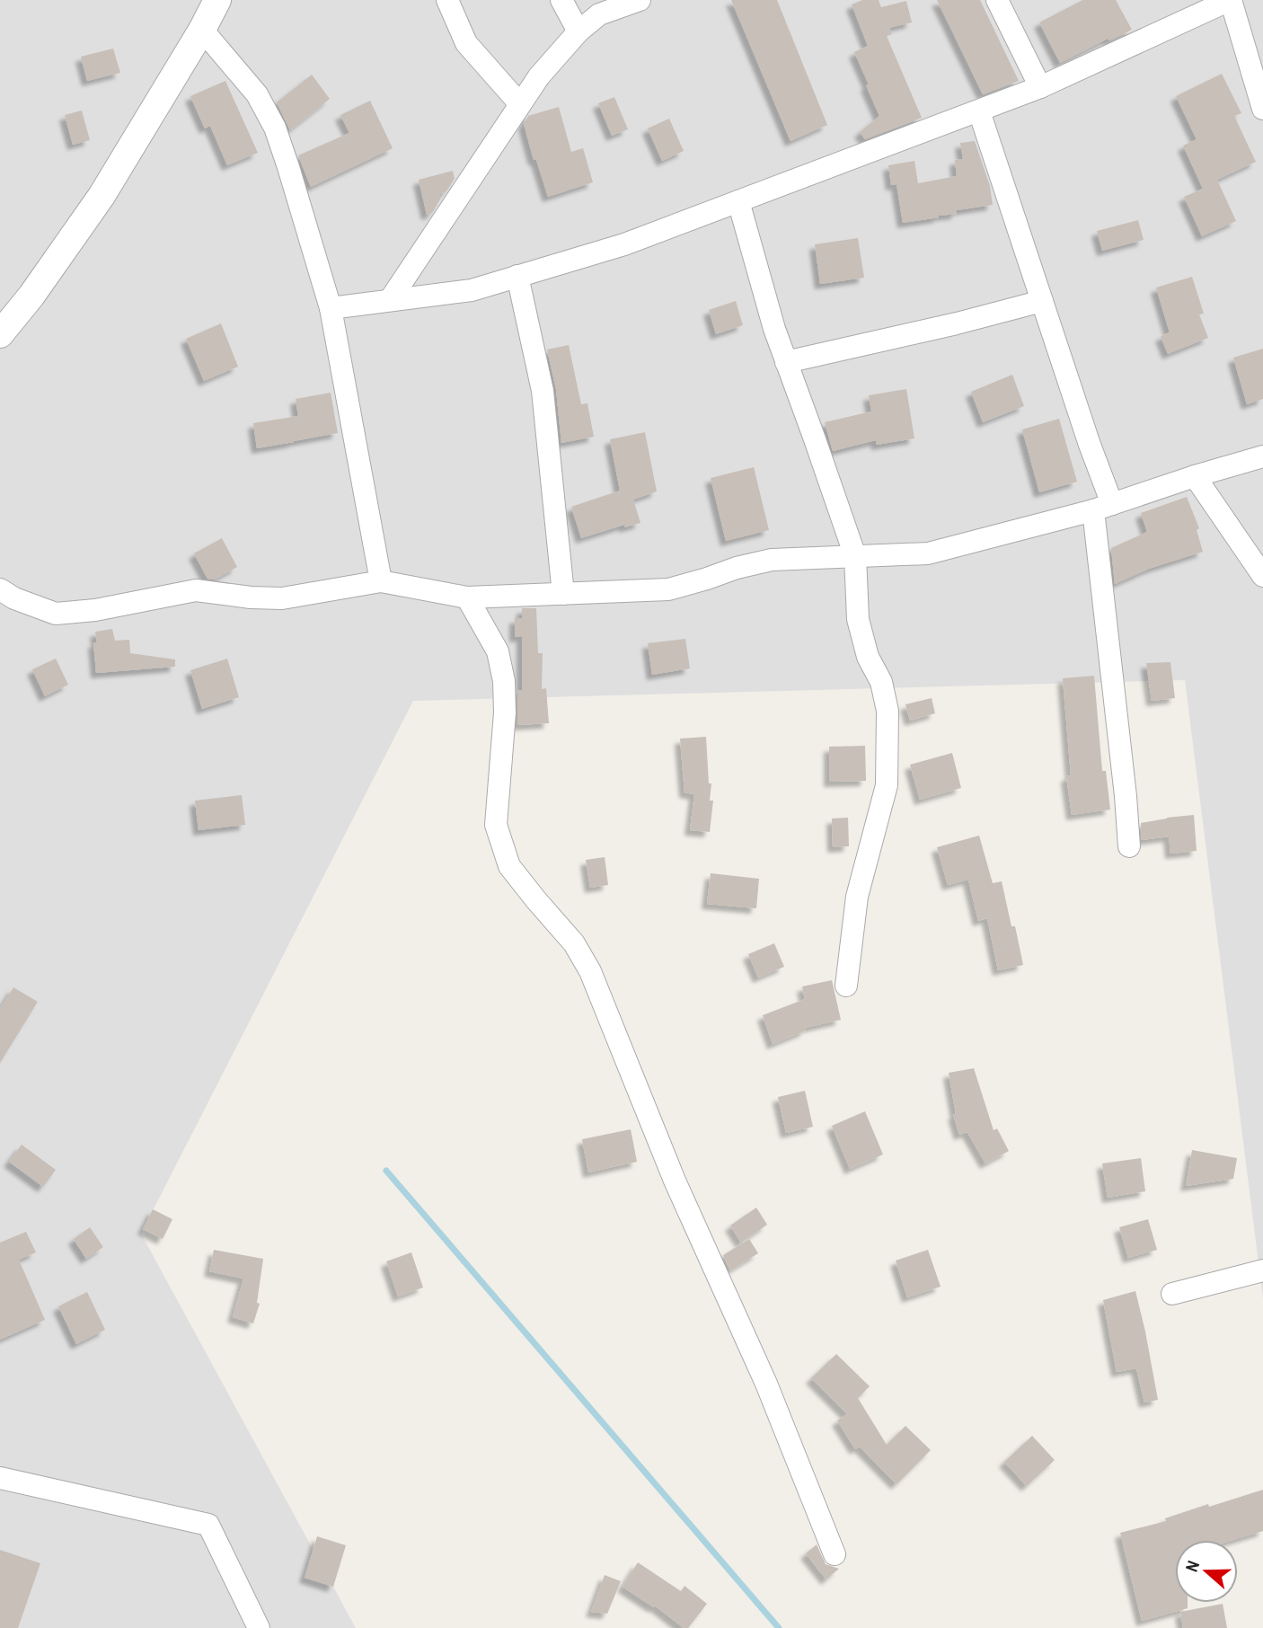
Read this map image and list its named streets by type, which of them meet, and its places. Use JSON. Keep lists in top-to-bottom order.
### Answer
{
  "north": "left"
}
